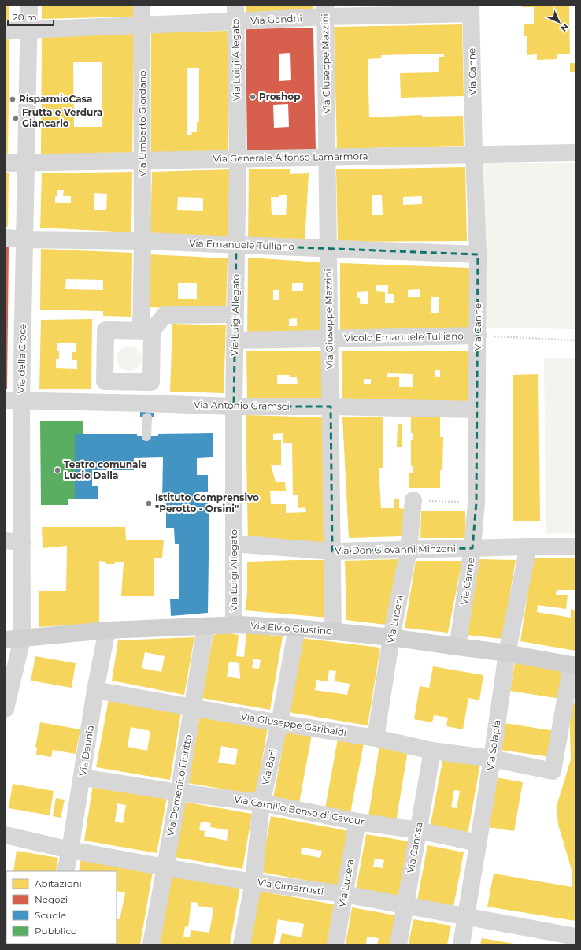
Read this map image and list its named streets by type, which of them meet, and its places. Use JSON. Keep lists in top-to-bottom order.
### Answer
{
  "streets": {
    "street": [
      "Via Gandhi",
      "Via Luigi Allegato",
      "Via Giuseppe Mazzini",
      "Via Canne",
      "Via Umberto Giordano",
      "Via Generale Alfonso Lamarmora",
      "Via Emanuele Tulliano",
      "Vicolo Emanuele Tulliano",
      "Via della Croce",
      "Via Antonio Gramsci",
      "Via Don Giovanni Minzoni",
      "Via Lucera",
      "Via Elvio Giustino",
      "Via Giuseppe Garibaldi",
      "Via Salapia",
      "Via Daunia",
      "Via Bari",
      "Via Domenico Fioritto",
      "Via Camillo Benso di Cavour",
      "Via Canosa",
      "Via Cimarrusti"
    ]
  },
  "crossings": [
    ["Via Gandhi", "Via Luigi Allegato"],
    ["Via Gandhi", "Via Giuseppe Mazzini"],
    ["Via Gandhi", "Via Canne"],
    ["Via Gandhi", "Via Umberto Giordano"],
    ["Via Gandhi", "Via della Croce"],
    ["Via Luigi Allegato", "Via Umberto Giordano"],
    ["Via Luigi Allegato", "Via Generale Alfonso Lamarmora"],
    ["Via Luigi Allegato", "Via Emanuele Tulliano"],
    ["Via Luigi Allegato", "Vicolo Emanuele Tulliano"],
    ["Via Luigi Allegato", "Via Antonio Gramsci"],
    ["Via Luigi Allegato", "Via Don Giovanni Minzoni"],
    ["Via Luigi Allegato", "Via Elvio Giustino"],
    ["Via Giuseppe Mazzini", "Via Generale Alfonso Lamarmora"],
    ["Via Giuseppe Mazzini", "Via Emanuele Tulliano"],
    ["Via Giuseppe Mazzini", "Vicolo Emanuele Tulliano"],
    ["Via Giuseppe Mazzini", "Via Antonio Gramsci"],
    ["Via Giuseppe Mazzini", "Via Don Giovanni Minzoni"],
    ["Via Giuseppe Mazzini", "Via Elvio Giustino"],
    ["Via Canne", "Via Generale Alfonso Lamarmora"],
    ["Via Canne", "Via Emanuele Tulliano"],
    ["Via Canne", "Vicolo Emanuele Tulliano"],
    ["Via Canne", "Via Antonio Gramsci"],
    ["Via Canne", "Via Don Giovanni Minzoni"],
    ["Via Canne", "Via Elvio Giustino"],
    ["Via Umberto Giordano", "Via Generale Alfonso Lamarmora"],
    ["Via Umberto Giordano", "Via Emanuele Tulliano"],
    ["Via Generale Alfonso Lamarmora", "Via della Croce"],
    ["Via Emanuele Tulliano", "Via della Croce"],
    ["Via della Croce", "Via Antonio Gramsci"],
    ["Via della Croce", "Via Elvio Giustino"],
    ["Via Don Giovanni Minzoni", "Via Lucera"],
    ["Via Don Giovanni Minzoni", "Via Salapia"],
    ["Via Lucera", "Via Elvio Giustino"],
    ["Via Lucera", "Via Giuseppe Garibaldi"],
    ["Via Lucera", "Via Camillo Benso di Cavour"],
    ["Via Lucera", "Via Cimarrusti"],
    ["Via Elvio Giustino", "Via Giuseppe Garibaldi"],
    ["Via Elvio Giustino", "Via Salapia"],
    ["Via Elvio Giustino", "Via Daunia"],
    ["Via Elvio Giustino", "Via Bari"],
    ["Via Elvio Giustino", "Via Domenico Fioritto"],
    ["Via Giuseppe Garibaldi", "Via Salapia"],
    ["Via Giuseppe Garibaldi", "Via Daunia"],
    ["Via Giuseppe Garibaldi", "Via Bari"],
    ["Via Giuseppe Garibaldi", "Via Domenico Fioritto"],
    ["Via Giuseppe Garibaldi", "Via Canosa"],
    ["Via Salapia", "Via Camillo Benso di Cavour"],
    ["Via Salapia", "Via Cimarrusti"],
    ["Via Daunia", "Via Camillo Benso di Cavour"],
    ["Via Daunia", "Via Cimarrusti"],
    ["Via Bari", "Via Camillo Benso di Cavour"],
    ["Via Bari", "Via Cimarrusti"],
    ["Via Domenico Fioritto", "Via Camillo Benso di Cavour"],
    ["Via Domenico Fioritto", "Via Cimarrusti"],
    ["Via Camillo Benso di Cavour", "Via Canosa"],
    ["Via Canosa", "Via Cimarrusti"]
  ],
  "places": [
    "Proshop",
    "RisparmioCasa",
    "Frutta e Verdura Giancarlo",
    "Teatro comunale Lucio Dalla",
    "Istituto Comprensivo \"Perotto - Orsini\""
  ],
  "legend": [
    "Abitazioni",
    "Negozi",
    "Scuole",
    "Pubblico"
  ],
  "scale_bar": "20 m",
  "north": "bottom right"
}
